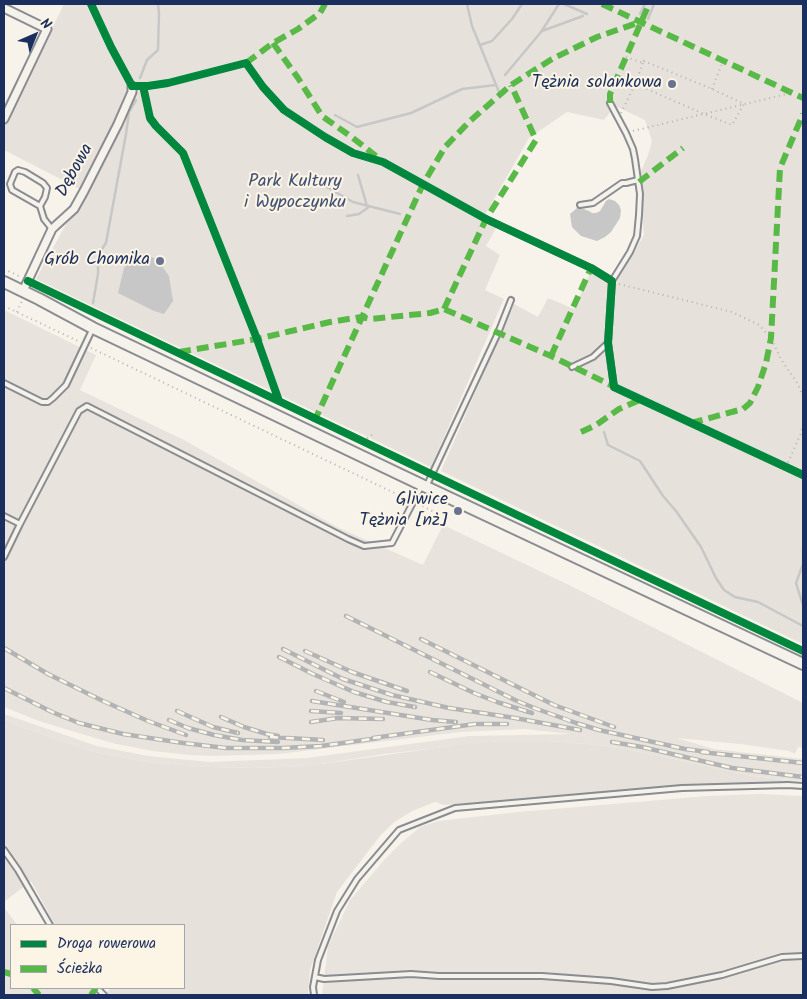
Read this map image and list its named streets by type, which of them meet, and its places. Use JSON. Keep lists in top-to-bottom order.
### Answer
{
  "streets": {
    "street": ["Dębowa"]
  },
  "parks": ["Park Kultury i Wypoczynku"],
  "places": ["Tężnia solankowa", "Grób Chomika", "Gliwice Tężnia [nż]"],
  "legend": ["Droga rowerowa", "Ścieżka"],
  "north": "top right"
}
